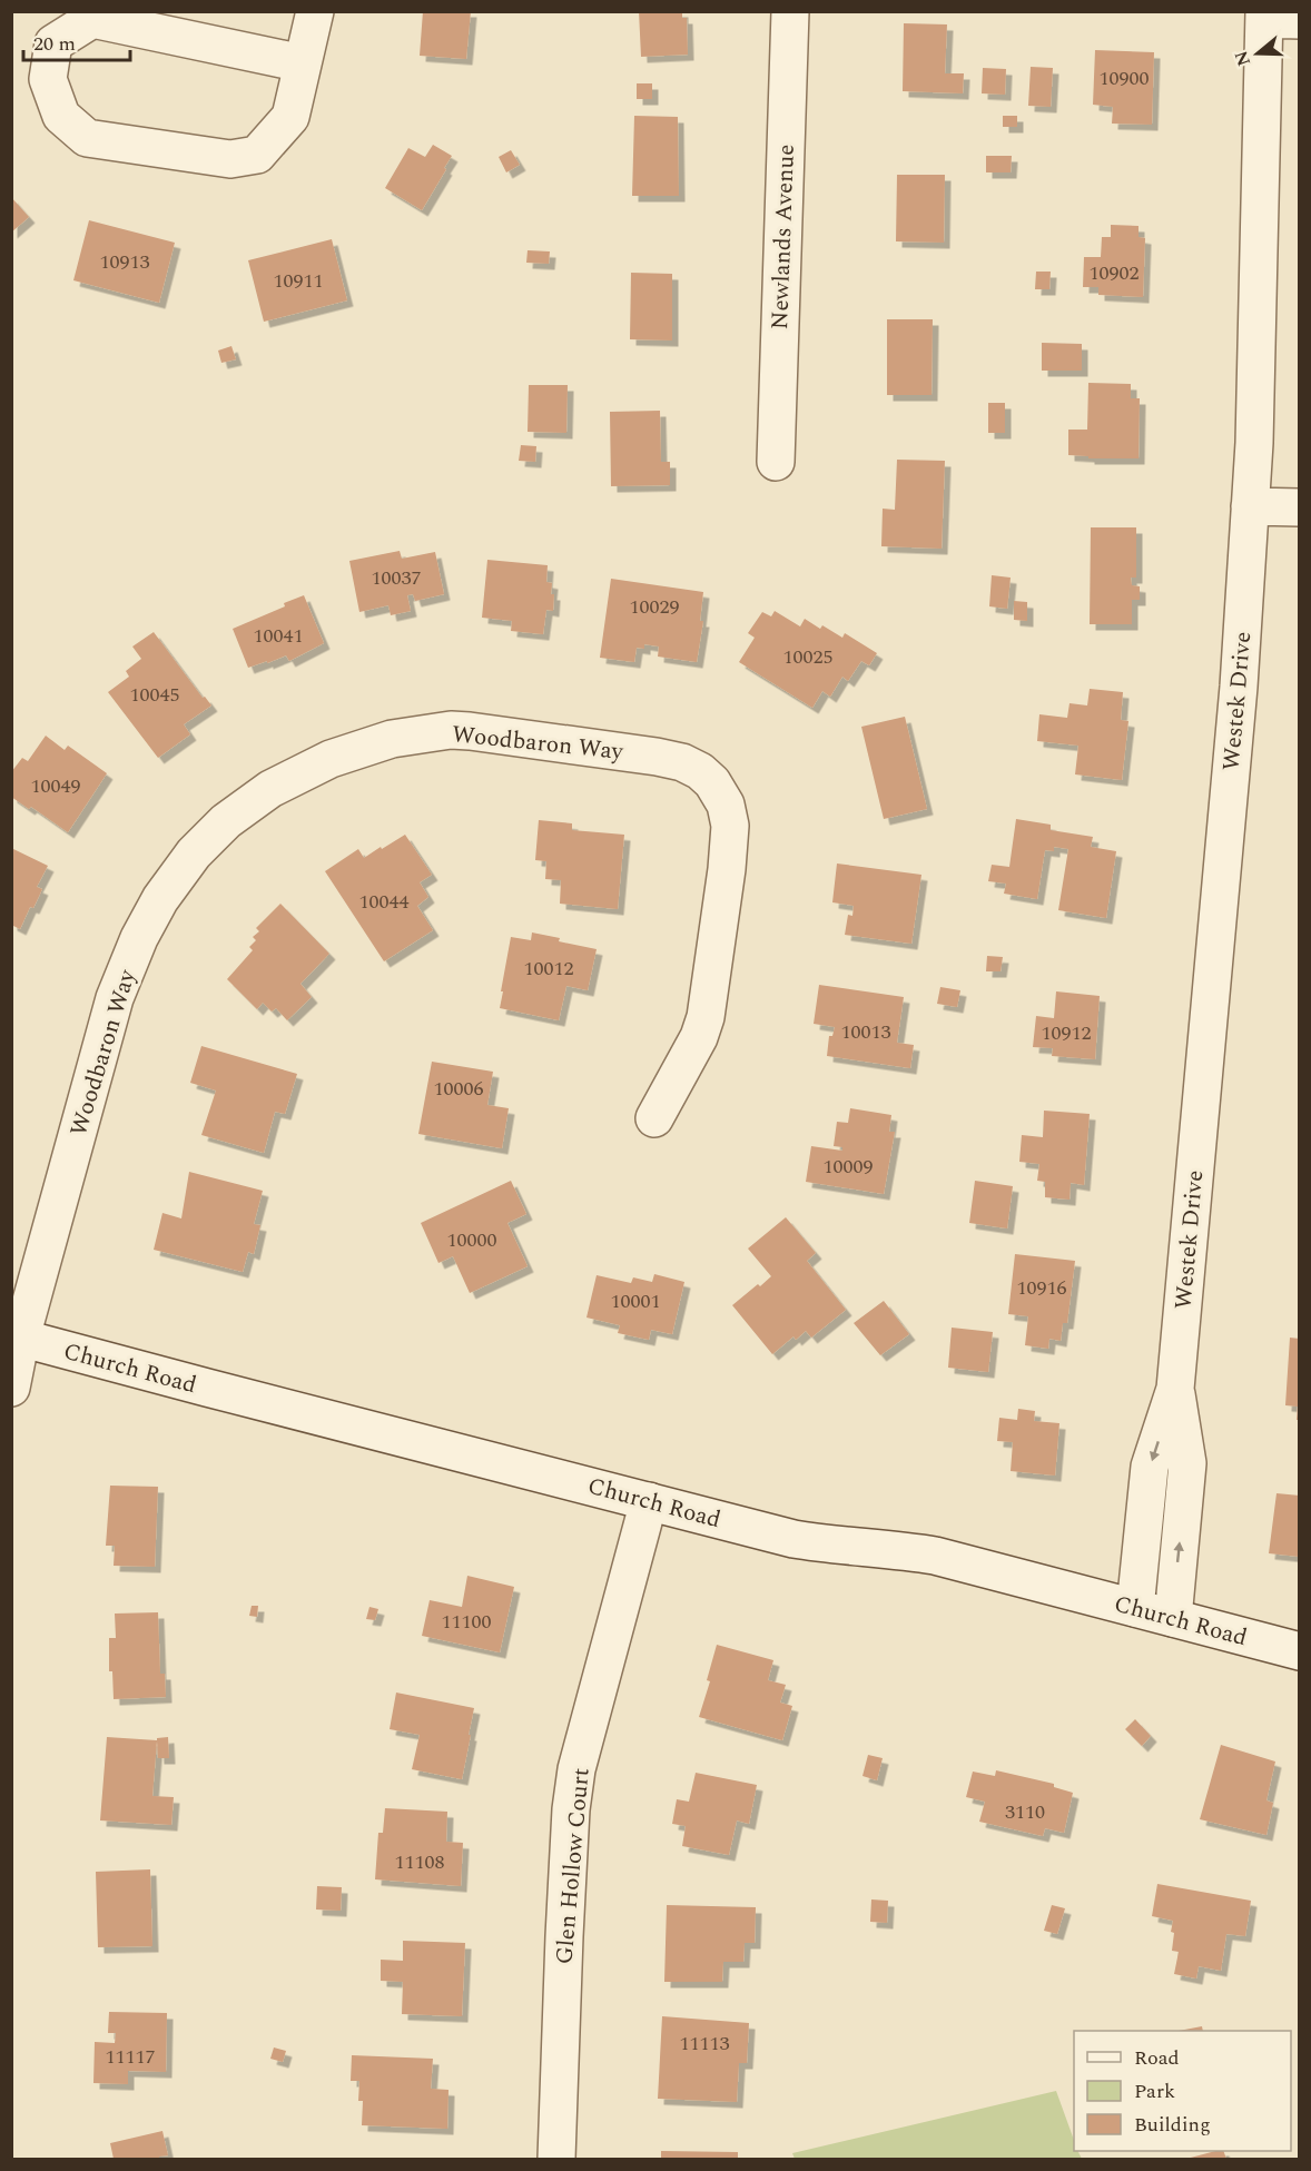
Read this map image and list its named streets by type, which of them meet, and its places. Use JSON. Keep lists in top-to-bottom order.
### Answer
{
  "streets": {
    "street": [
      "Newlands Avenue",
      "Westek Drive",
      "Woodbaron Way",
      "Church Road",
      "Glen Hollow Court"
    ]
  },
  "crossings": [
    ["Westek Drive", "Church Road"],
    ["Woodbaron Way", "Church Road"],
    ["Church Road", "Glen Hollow Court"]
  ],
  "house_numbers": [
    "10900",
    "10913",
    "10902",
    "10911",
    "10037",
    "10029",
    "10041",
    "10025",
    "10045",
    "10049",
    "10044",
    "10012",
    "10013",
    "10912",
    "10006",
    "10009",
    "10000",
    "10916",
    "10001",
    "11100",
    "3110",
    "11108",
    "11113",
    "11117"
  ],
  "legend": ["Road", "Park", "Building"],
  "scale_bar": "20 m",
  "north": "left"
}
